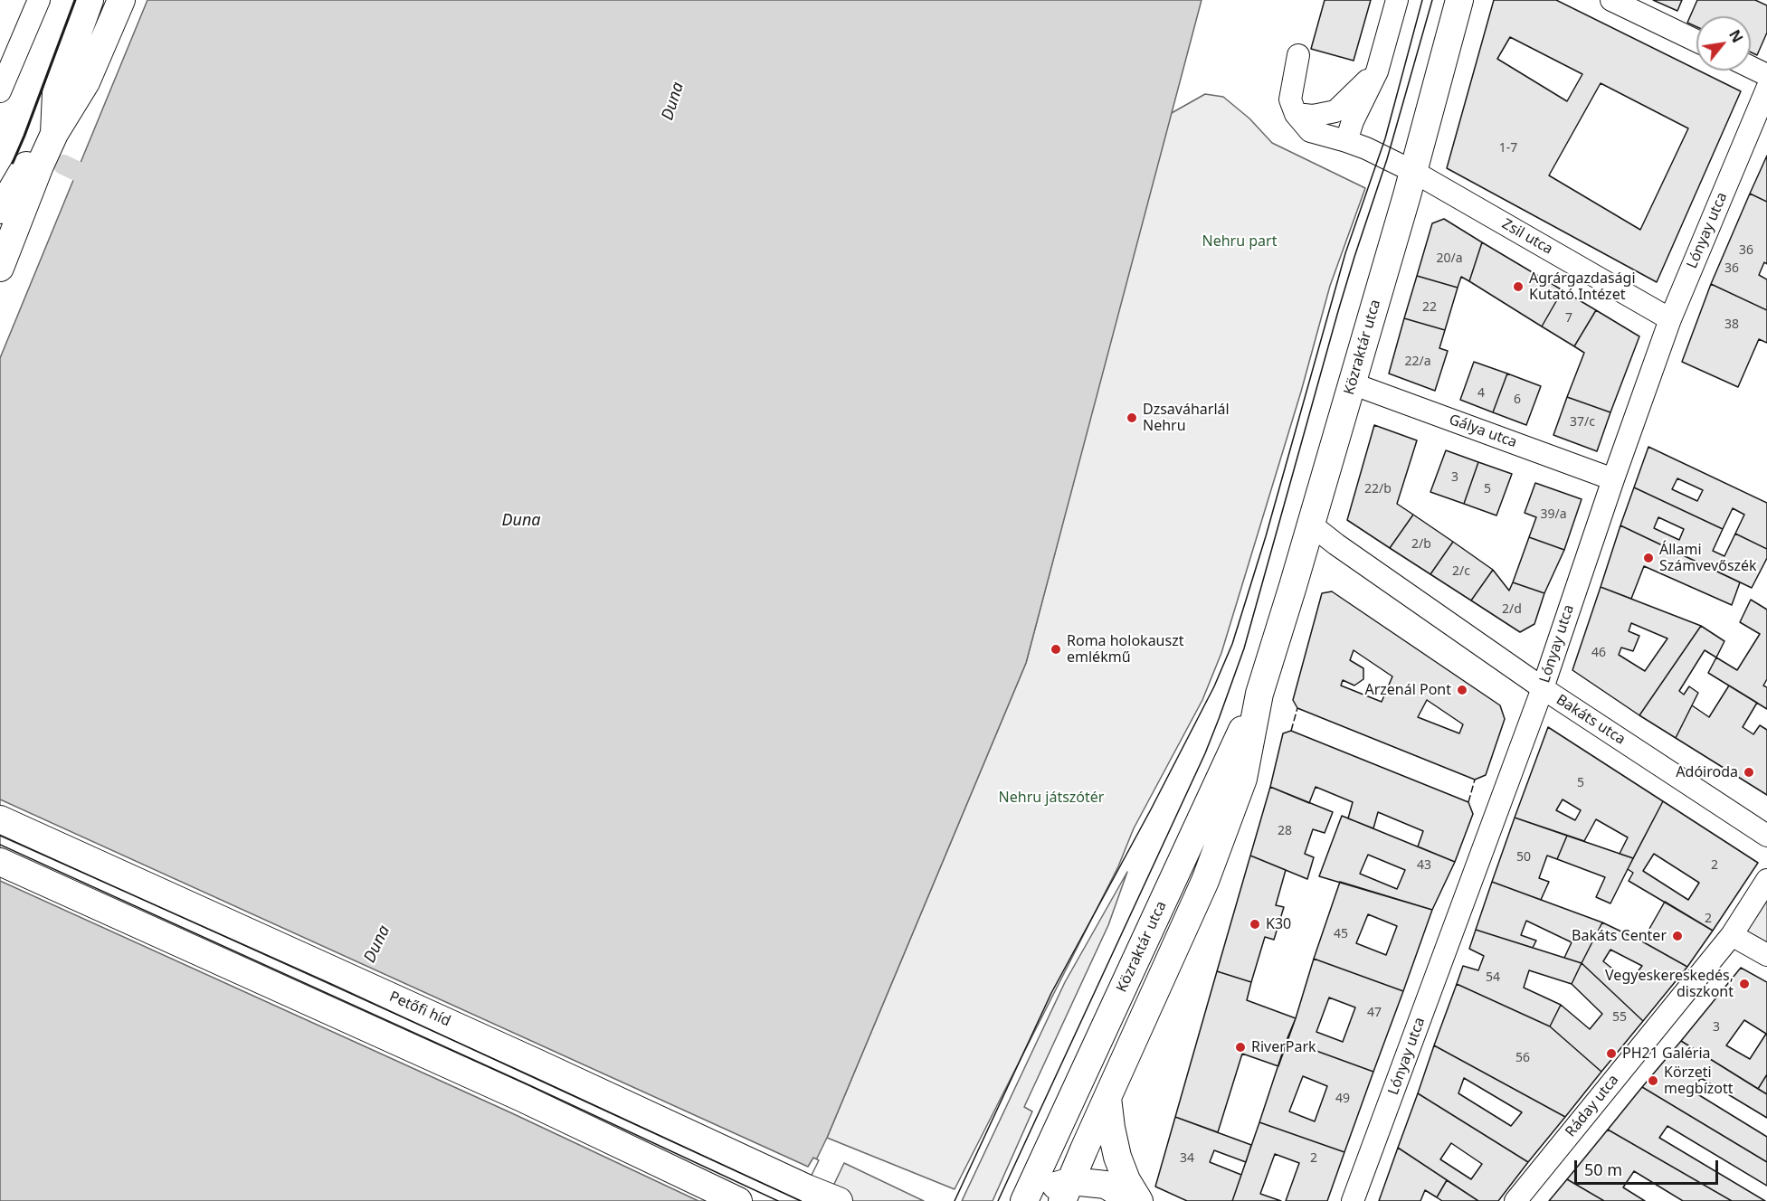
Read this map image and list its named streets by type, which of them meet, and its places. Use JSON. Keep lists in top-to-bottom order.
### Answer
{
  "streets": {
    "main road": ["Közraktár utca", "Petőfi híd"],
    "street": [
      "Lónyay utca",
      "Zsil utca",
      "Gálya utca",
      "Bakáts utca",
      "Ráday utca"
    ]
  },
  "crossings": [
    ["Lónyay utca", "Zsil utca"],
    ["Lónyay utca", "Gálya utca"],
    ["Lónyay utca", "Bakáts utca"],
    ["Zsil utca", "Közraktár utca"],
    ["Közraktár utca", "Gálya utca"],
    ["Közraktár utca", "Bakáts utca"]
  ],
  "water": ["Duna"],
  "parks": ["Nehru part", "Nehru játszótér"],
  "places": [
    "Agrárgazdasági Kutató Intézet",
    "Dzsaváharlál Nehru",
    "Állami Számvevőszék",
    "Roma holokauszt emlékmű",
    "Arzenál Pont",
    "Adóiroda",
    "K30",
    "Bakáts Center",
    "Vegyeskereskedés, diszkont",
    "RiverPark",
    "PH21 Galéria",
    "Körzeti megbízott"
  ],
  "house_numbers": [
    "1-7",
    "36",
    "20/a",
    "36",
    "22",
    "7",
    "38",
    "22/a",
    "4",
    "6",
    "37/c",
    "3",
    "22/b",
    "5",
    "39/a",
    "2/b",
    "2/c",
    "2/d",
    "46",
    "5",
    "28",
    "50",
    "43",
    "2",
    "2",
    "45",
    "54",
    "47",
    "55",
    "3",
    "56",
    "49",
    "34",
    "2"
  ],
  "scale_bar": "50 m",
  "north": "top right"
}
